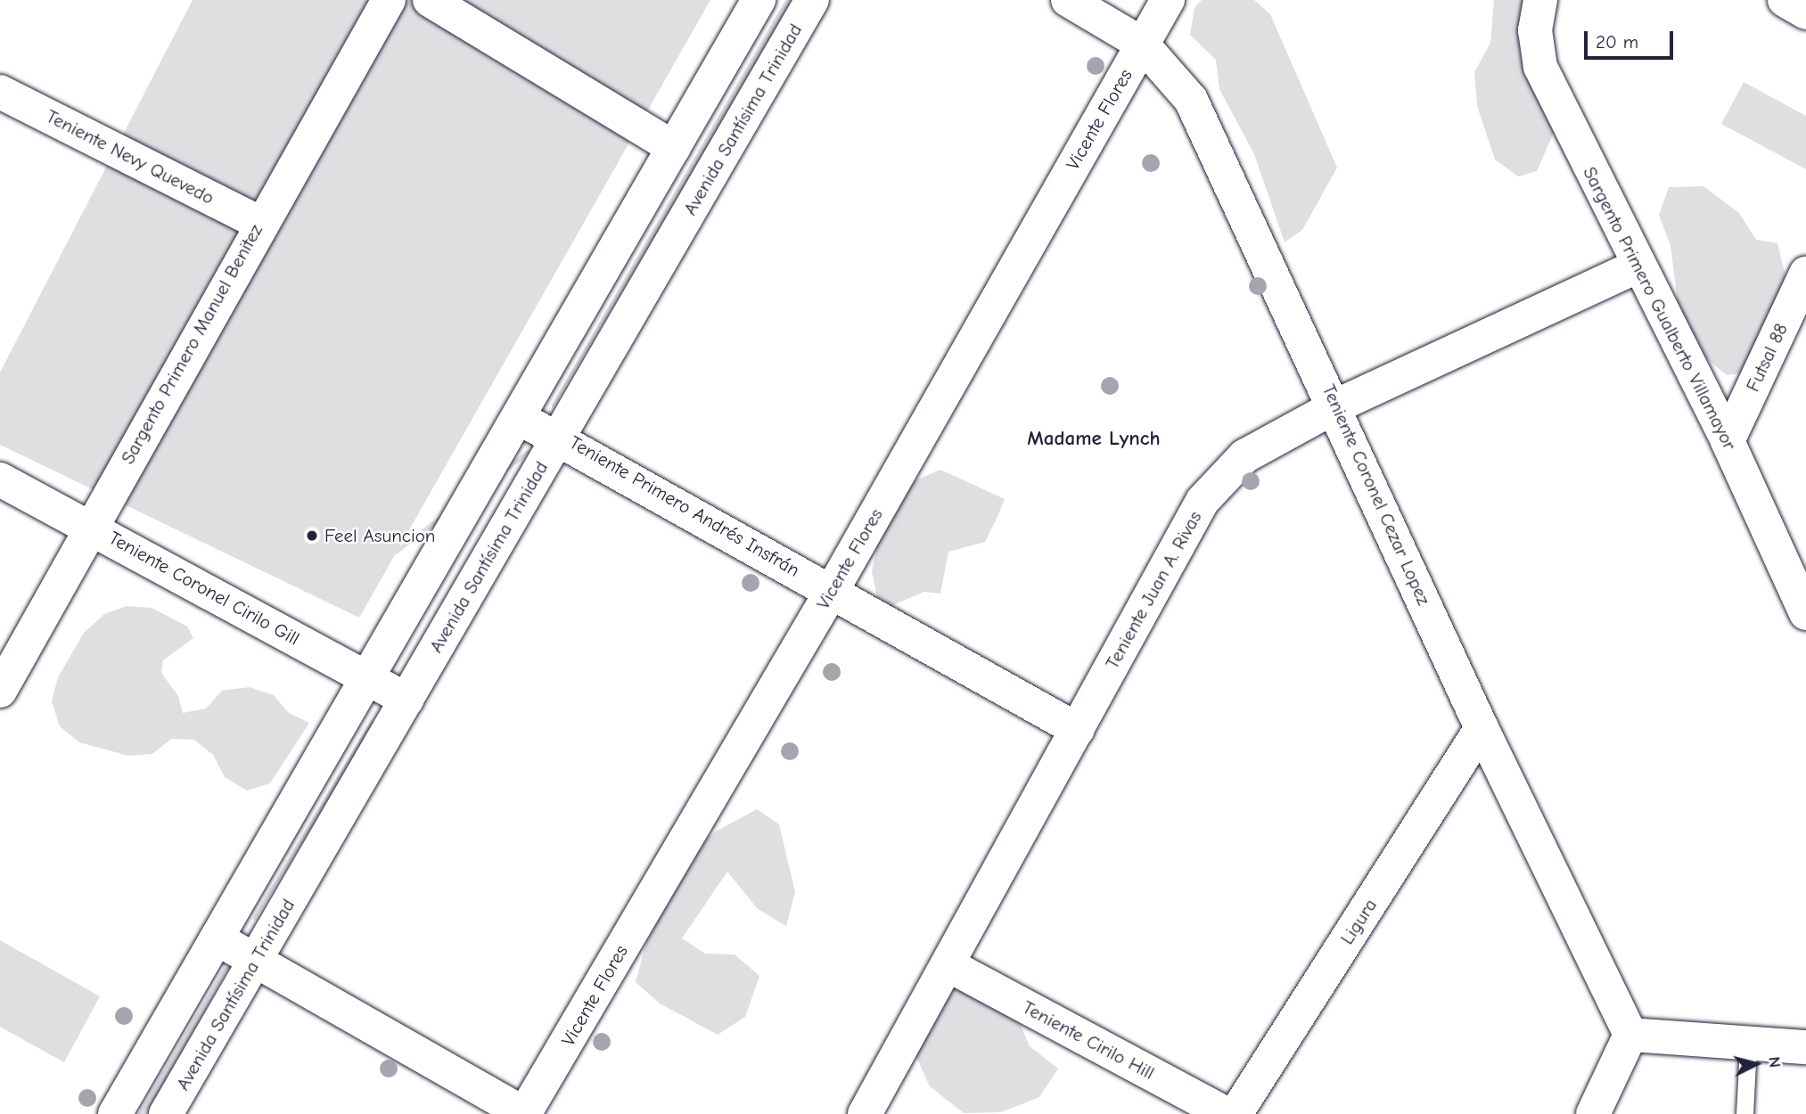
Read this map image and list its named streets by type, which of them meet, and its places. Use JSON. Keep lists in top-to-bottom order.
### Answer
{
  "streets": {
    "street": [
      "Avenida Santísima Trinidad",
      "Vicente Flores",
      "Teniente Nevy Quevedo",
      "Sargento Primero Gualberto Villamayor",
      "Sargento Primero Manuel Benitez",
      "Futsal 88",
      "Teniente Coronel Cezar Lopez",
      "Teniente Primero Andrés Insfrán",
      "Teniente Coronel Cirilo Gill",
      "Teniente Juan A. Rivas",
      "Ligura",
      "Teniente Cirilo Hill"
    ]
  },
  "crossings": [
    ["Avenida Santísima Trinidad", "Teniente Primero Andrés Insfrán"],
    ["Avenida Santísima Trinidad", "Teniente Coronel Cirilo Gill"],
    ["Vicente Flores", "Teniente Coronel Cezar Lopez"],
    ["Vicente Flores", "Teniente Primero Andrés Insfrán"],
    ["Teniente Nevy Quevedo", "Sargento Primero Manuel Benitez"],
    ["Sargento Primero Gualberto Villamayor", "Futsal 88"],
    ["Sargento Primero Gualberto Villamayor", "Teniente Juan A. Rivas"],
    ["Sargento Primero Manuel Benitez", "Teniente Coronel Cirilo Gill"],
    ["Teniente Coronel Cezar Lopez", "Teniente Juan A. Rivas"],
    ["Teniente Coronel Cezar Lopez", "Ligura"],
    ["Teniente Primero Andrés Insfrán", "Teniente Juan A. Rivas"],
    ["Teniente Juan A. Rivas", "Teniente Cirilo Hill"]
  ],
  "districts": ["Madame Lynch"],
  "places": ["Feel Asuncion"],
  "scale_bar": "20 m",
  "north": "right"
}
